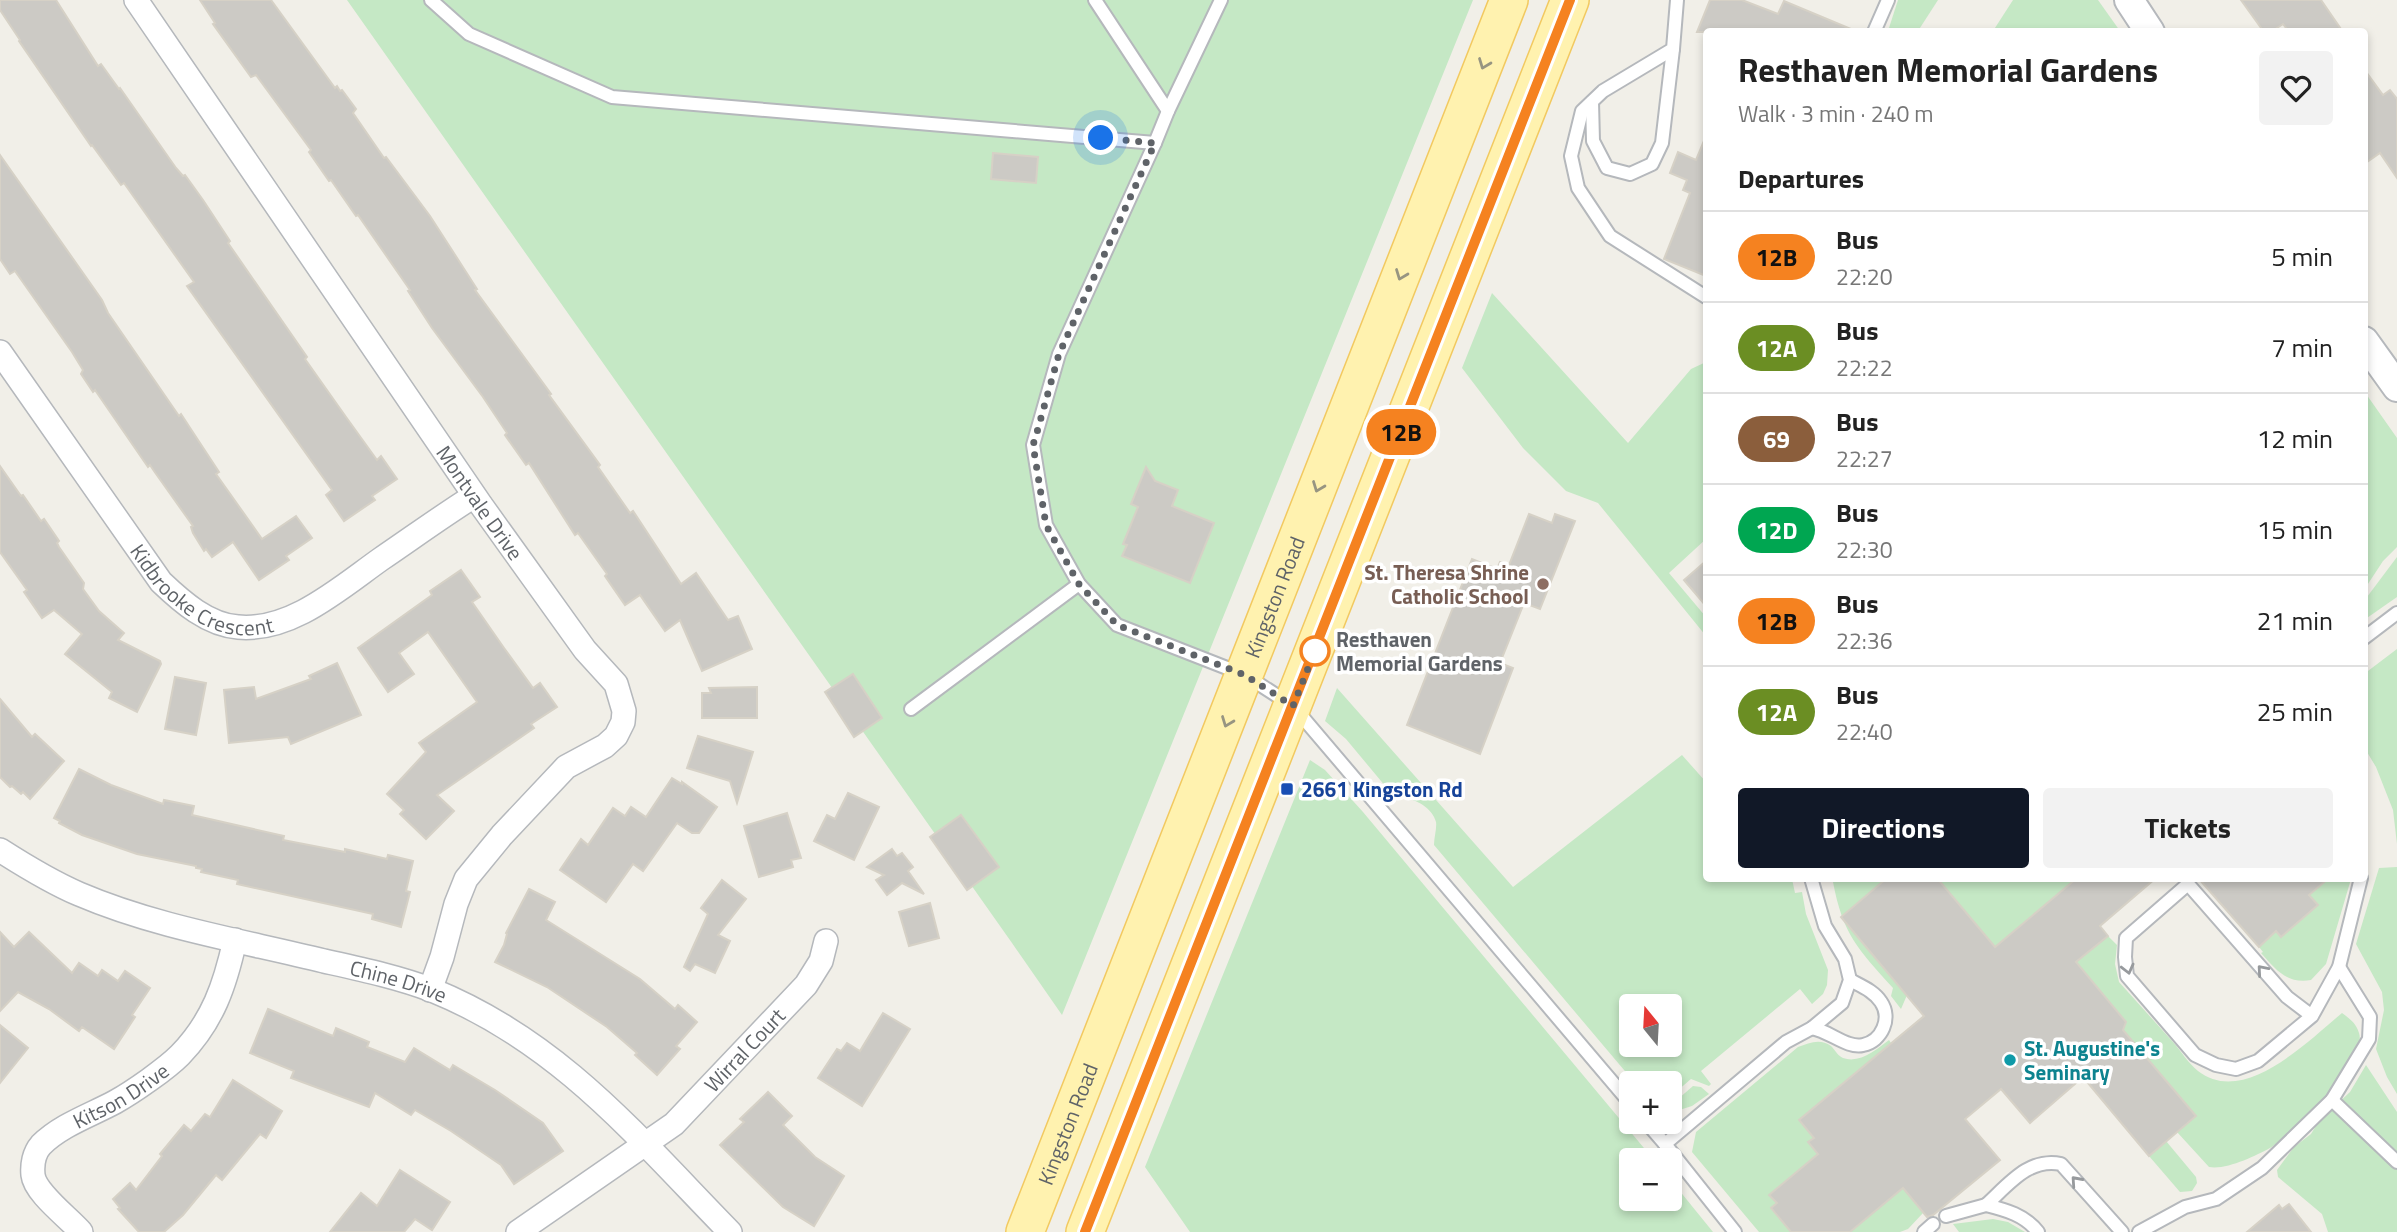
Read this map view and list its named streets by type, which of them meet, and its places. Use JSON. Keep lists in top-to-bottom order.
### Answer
{
  "streets": {
    "main road": ["Kingston Road"],
    "street": [
      "Montvale Drive",
      "Kidbrooke Crescent",
      "Chine Drive",
      "Wirral Court",
      "Kitson Drive"
    ]
  },
  "crossings": [
    ["Montvale Drive", "Kidbrooke Crescent"],
    ["Montvale Drive", "Chine Drive"],
    ["Chine Drive", "Wirral Court"],
    ["Chine Drive", "Kitson Drive"]
  ],
  "places": {
    "other": ["St. Theresa Shrine Catholic School", "Resthaven Memorial Gardens", "St. Augustine's Seminary"],
    "transit": ["2661 Kingston Rd"]
  },
  "lines": ["bus line 12B"],
  "north": "top",
  "page": {
    "on_map": "12B",
    "heading": [
      ["Resthaven Memorial Gardens", "Walk · 3 min · 240 m"],
      "Departures"
    ],
    "list": [
      {
        "mark": "12B",
        "name": "Bus",
        "note": "22:20",
        "value": "5 min"
      },
      {
        "mark": "12A",
        "name": "Bus",
        "note": "22:22",
        "value": "7 min"
      },
      {
        "mark": "69",
        "name": "Bus",
        "note": "22:27",
        "value": "12 min"
      },
      {
        "mark": "12D",
        "name": "Bus",
        "note": "22:30",
        "value": "15 min"
      },
      {
        "mark": "12B",
        "name": "Bus",
        "note": "22:36",
        "value": "21 min"
      },
      {
        "mark": "12A",
        "name": "Bus",
        "note": "22:40",
        "value": "25 min"
      }
    ],
    "buttons": ["Directions", "Tickets"],
    "map_buttons": ["+", "−"]
  }
}
